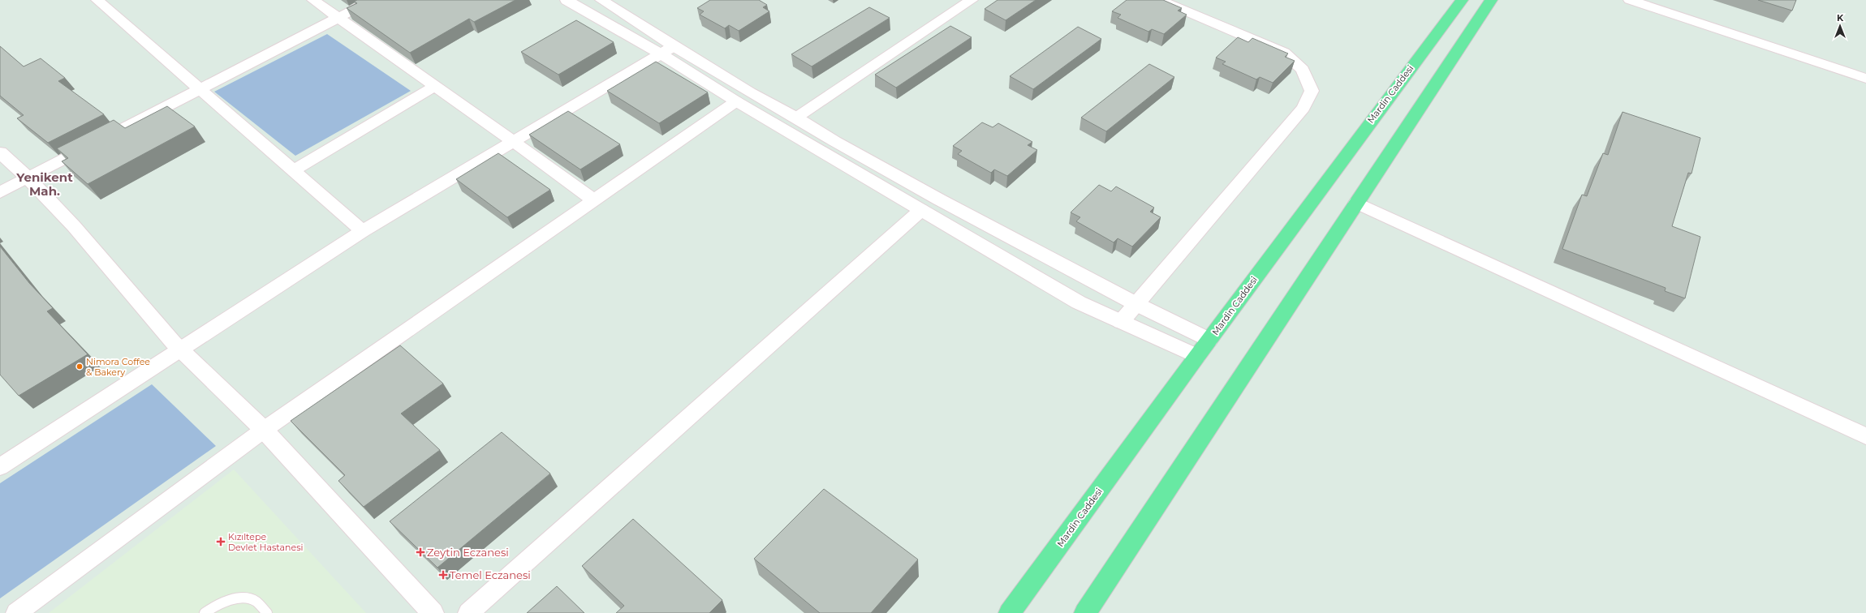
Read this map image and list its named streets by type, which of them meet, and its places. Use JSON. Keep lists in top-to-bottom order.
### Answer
{
  "streets": {
    "highway": ["Mardin Caddesi"]
  },
  "districts": ["Yenikent Mah."],
  "places": {
    "other": ["Nimora Coffee & Bakery"],
    "health": ["Kızıltepe Devlet Hastanesi", "Zeytin Eczanesi", "Temel Eczanesi"]
  },
  "north": "top"
}
